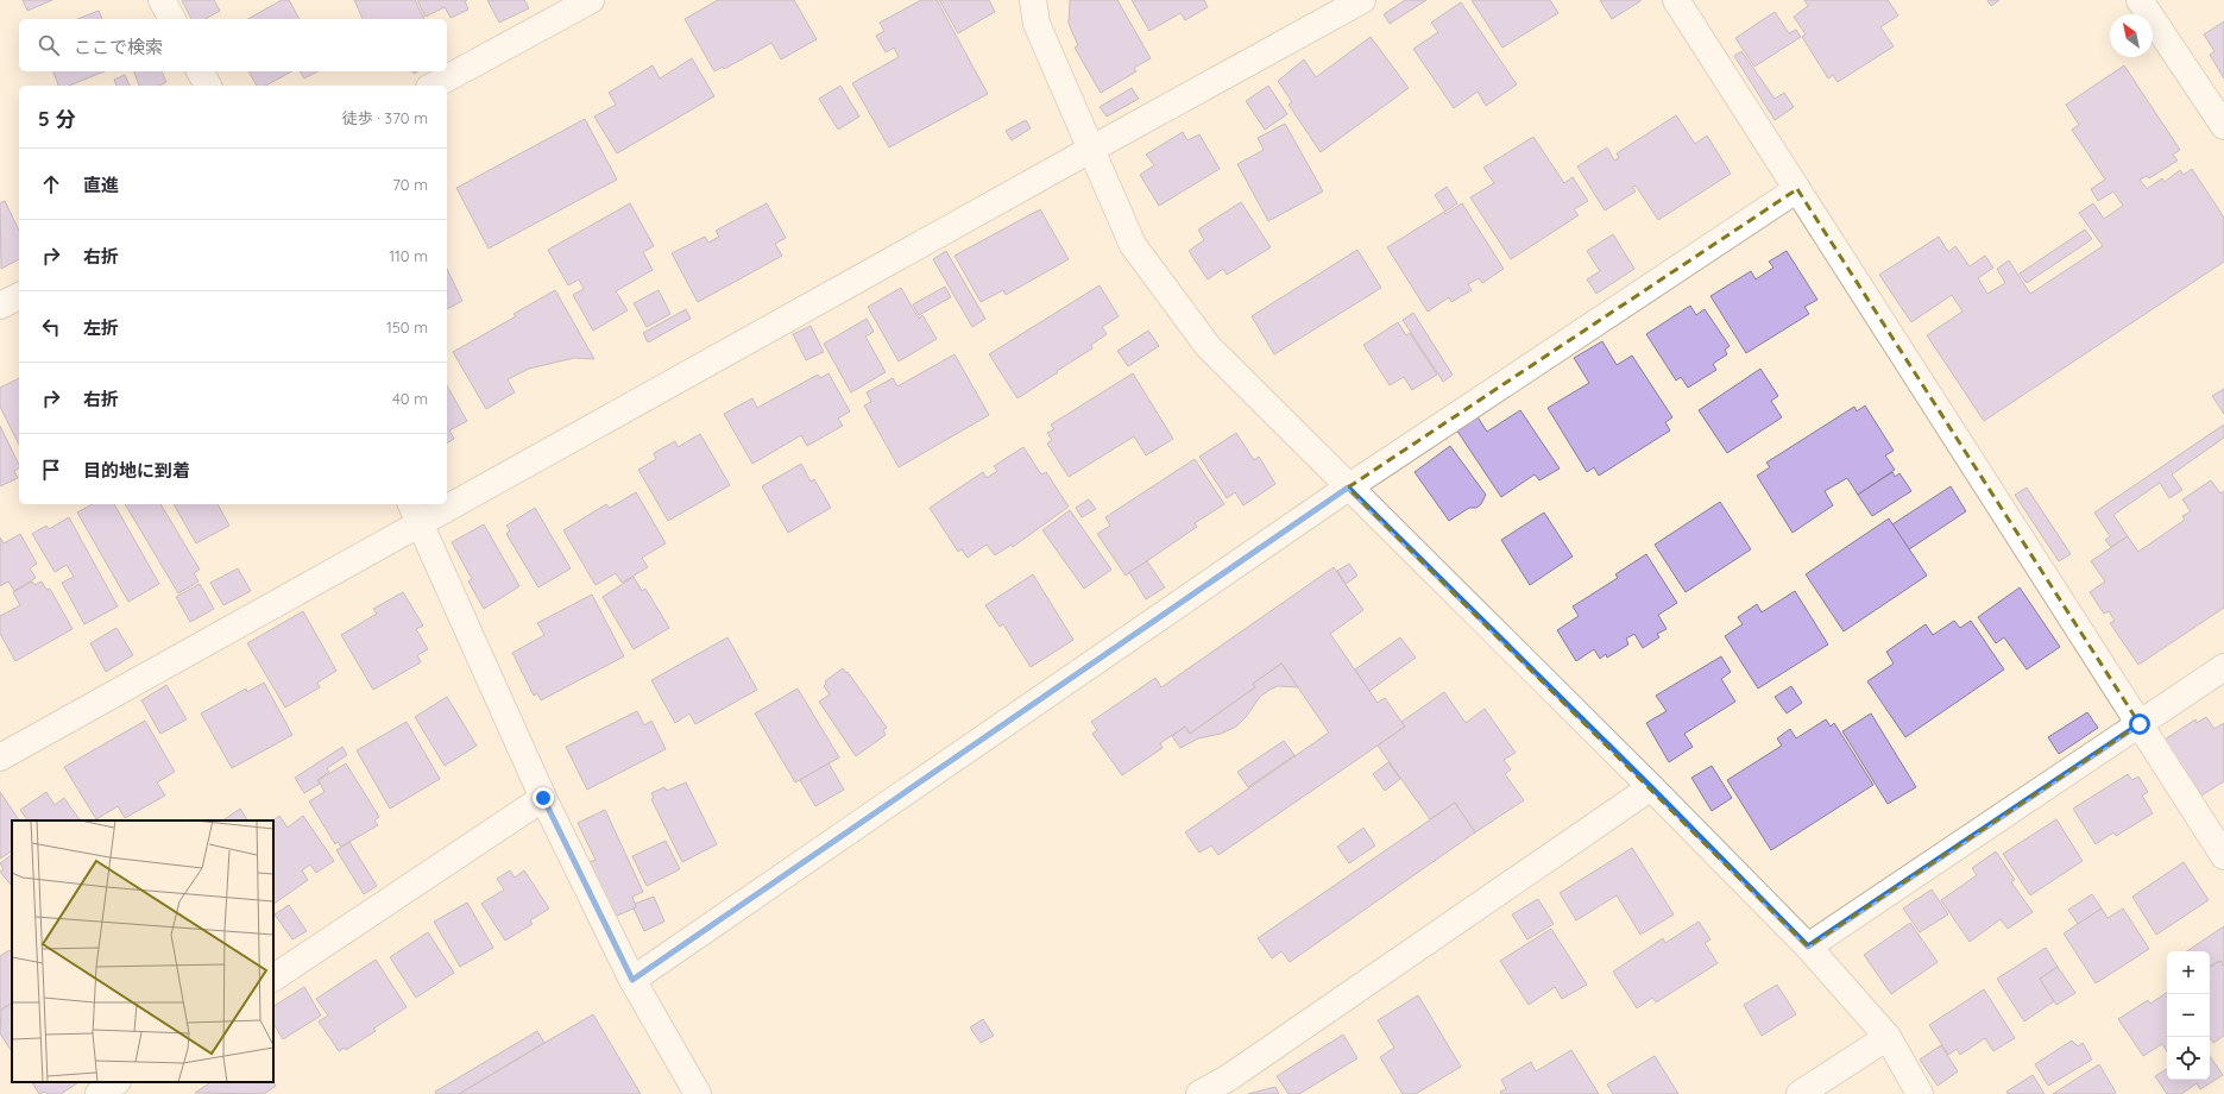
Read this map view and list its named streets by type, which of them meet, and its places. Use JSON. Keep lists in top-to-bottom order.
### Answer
{
  "north": "top left",
  "page": {
    "search": "ここで検索",
    "heading": ["5 分", "徒歩 · 370 m"],
    "list": [
      ["直進", "70 m"],
      ["右折", "110 m"],
      ["左折", "150 m"],
      ["右折", "40 m"],
      "目的地に到着"
    ],
    "map_buttons": ["+", "−"]
  }
}
